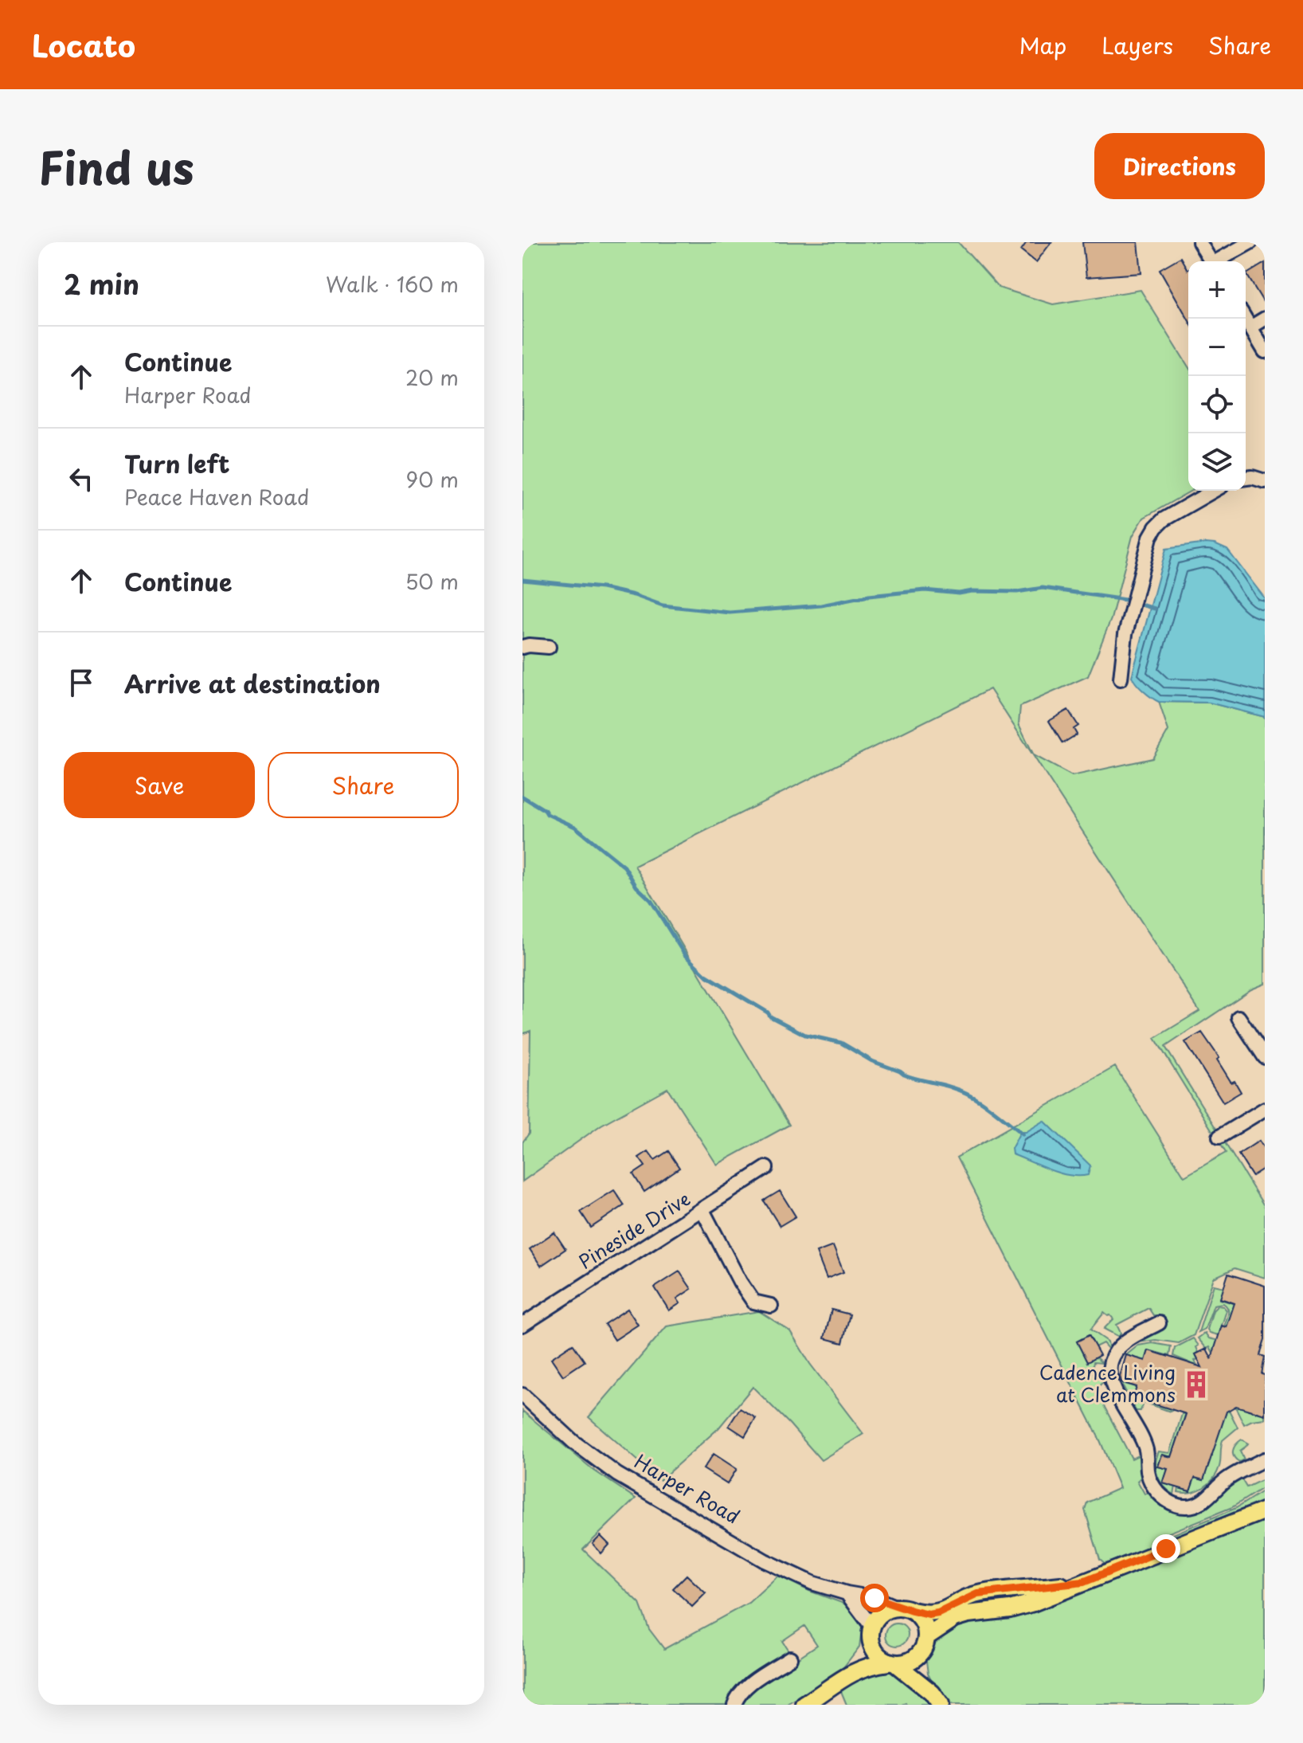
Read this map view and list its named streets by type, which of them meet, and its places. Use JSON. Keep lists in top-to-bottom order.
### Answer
{
  "streets": {
    "street": ["Pineside Drive", "Harper Road"]
  },
  "places": {
    "building": ["Cadence Living at Clemmons"]
  },
  "page": {
    "header": "Locato",
    "nav": ["Map", "Layers", "Share"],
    "title": "Find us",
    "buttons": [
      "Directions",
      ["Save", "Share"]
    ],
    "heading": ["2 min", "Walk · 160 m"],
    "map_buttons": ["+", "−"],
    "list": [
      ["Continue", "Harper Road", "20 m"],
      ["Turn left", "Peace Haven Road", "90 m"],
      ["Continue", "50 m"],
      "Arrive at destination"
    ]
  }
}
